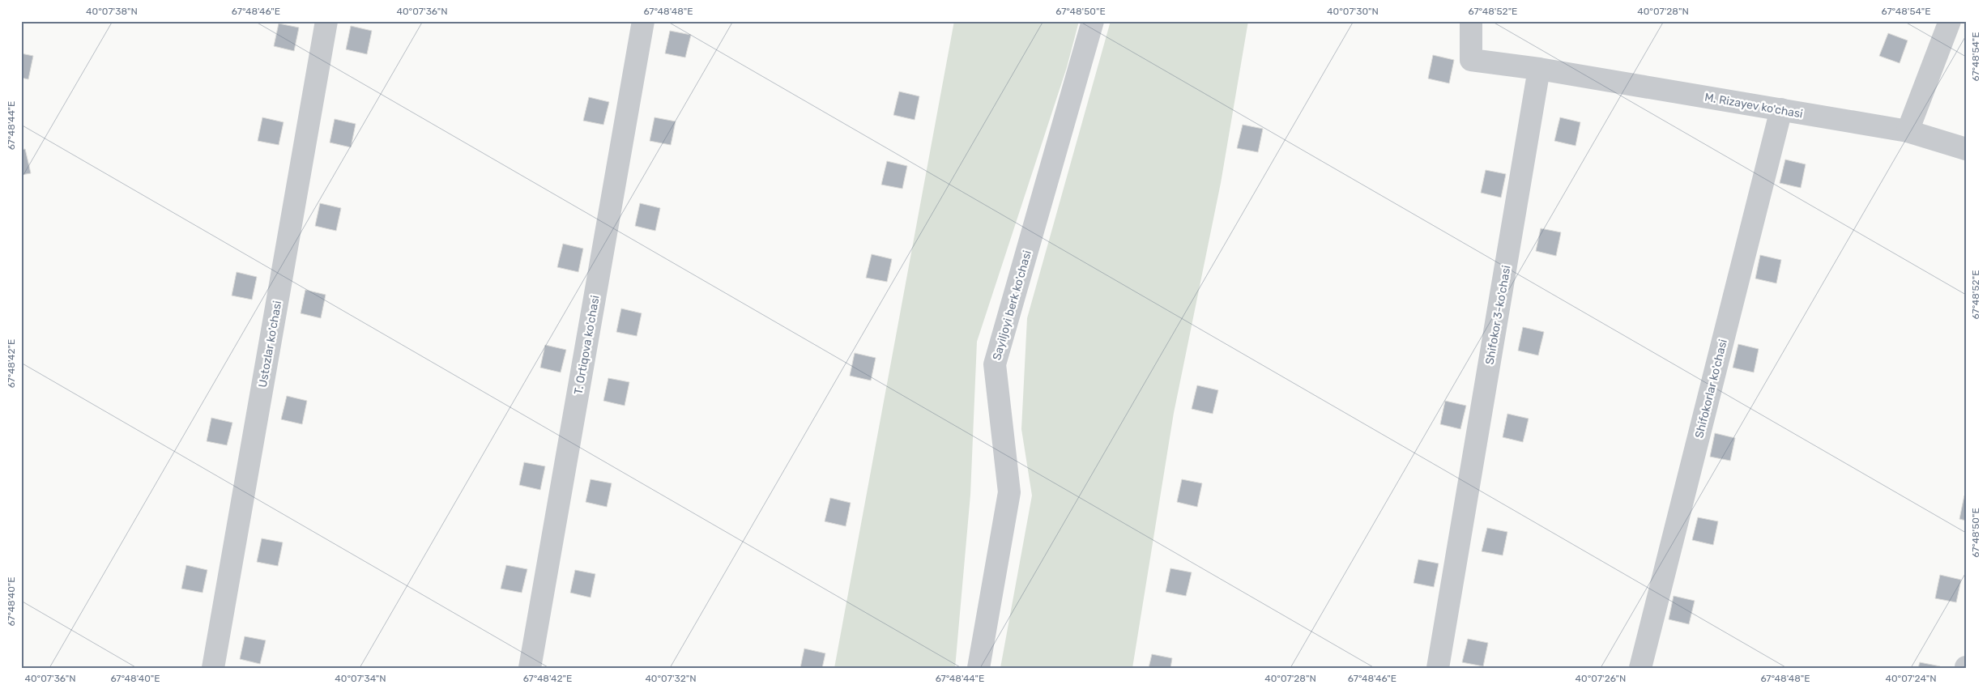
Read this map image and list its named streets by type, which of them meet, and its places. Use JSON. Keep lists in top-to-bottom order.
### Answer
{
  "streets": {
    "street": [
      "M. Rizayev ko'chasi",
      "Sayiljoyi berk ko'chasi",
      "Shifokor 3-ko'chasi",
      "Ustozlar ko'chasi",
      "T. Ortiqova ko'chasi",
      "Shifokorlar ko'chasi"
    ]
  },
  "crossings": [
    ["M. Rizayev ko'chasi", "Shifokor 3-ko'chasi"],
    ["M. Rizayev ko'chasi", "Shifokorlar ko'chasi"]
  ],
  "coordinates": [
    "40°07'38\"N",
    "67°48'46\"E",
    "40°07'36\"N",
    "67°48'48\"E",
    "67°48'50\"E",
    "40°07'30\"N",
    "67°48'52\"E",
    "40°07'28\"N",
    "67°48'54\"E",
    "67°48'44\"E",
    "67°48'42\"E",
    "67°48'40\"E",
    "40°07'34\"N",
    "40°07'32\"N",
    "40°07'26\"N",
    "40°07'24\"N"
  ]
}
